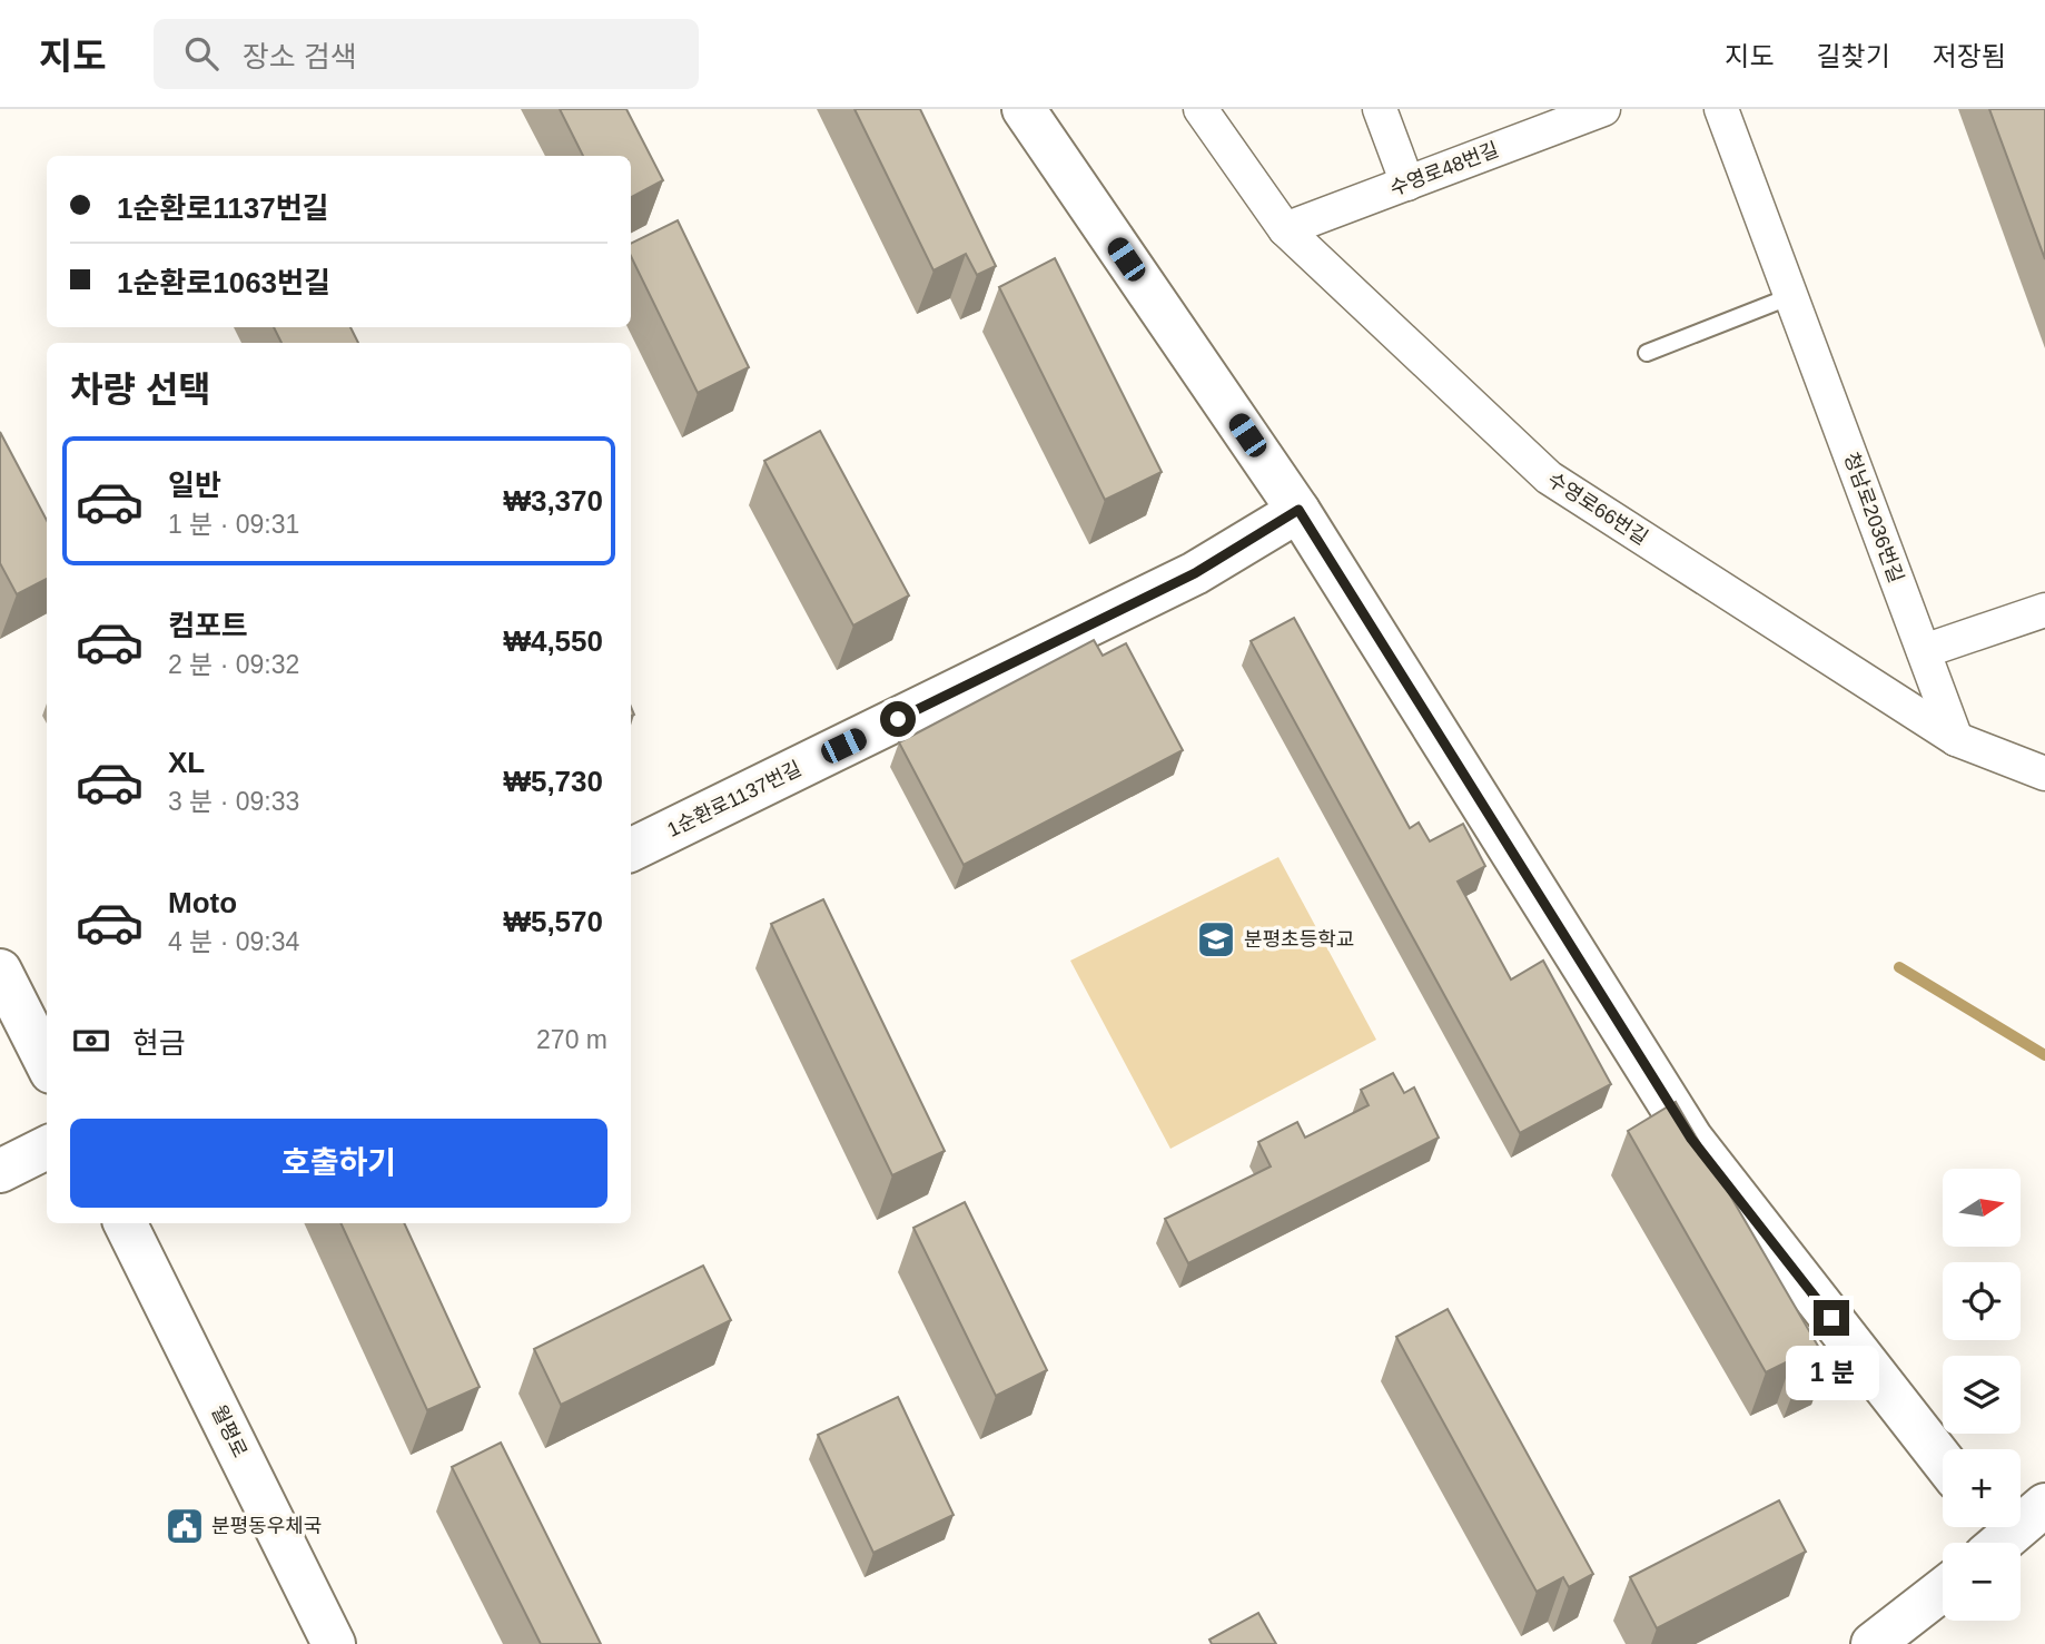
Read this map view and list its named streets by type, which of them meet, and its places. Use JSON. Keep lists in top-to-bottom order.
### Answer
{
  "streets": {
    "street": [
      "수영로48번길",
      "수영로66번길",
      "청남로2036번길",
      "1순환로1137번길",
      "월평로"
    ]
  },
  "crossings": [
    ["수영로48번길", "수영로66번길"],
    ["수영로66번길", "청남로2036번길"]
  ],
  "places": {
    "school or university": ["분평초등학교"],
    "public building": ["분평동우체국"]
  },
  "north": "right",
  "page": {
    "header": "지도",
    "search": "장소 검색",
    "nav": ["지도", "길찾기", "저장됨"],
    "banner": ["1순환로1137번길", "1순환로1063번길"],
    "heading": "차량 선택",
    "list": [
      {
        "name": "일반",
        "note": "1 분 · 09:31",
        "value": "₩3,370"
      },
      {
        "name": "컴포트",
        "note": "2 분 · 09:32",
        "value": "₩4,550"
      },
      {
        "name": "XL",
        "note": "3 분 · 09:33",
        "value": "₩5,730"
      },
      {
        "name": "Moto",
        "note": "4 분 · 09:34",
        "value": "₩5,570"
      }
    ],
    "pay": ["현금", "270 m"],
    "buttons": "호출하기",
    "map_buttons": ["+", "−"],
    "bubble": "1 분"
  }
}
